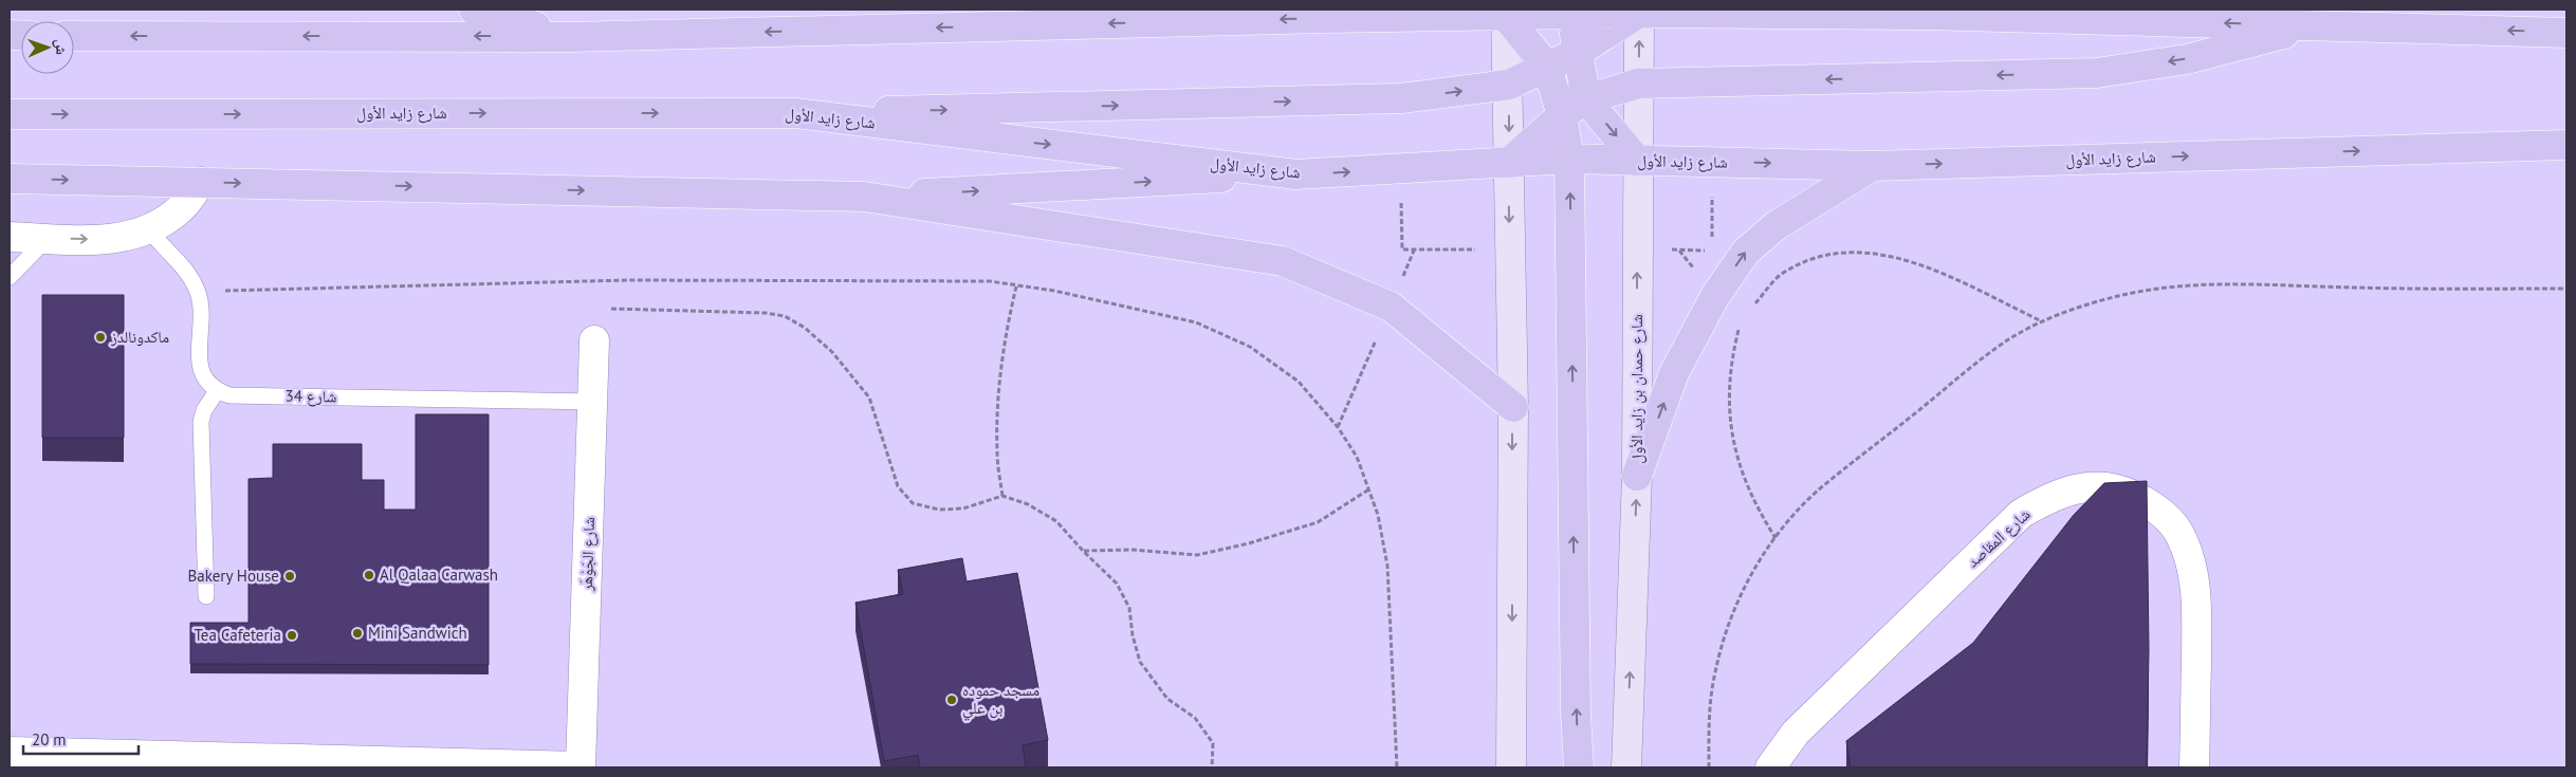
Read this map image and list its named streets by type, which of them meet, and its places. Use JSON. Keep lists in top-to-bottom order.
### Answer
{
  "streets": {
    "main road": ["شارع زايد الأول", "شارع حمدان بن زايد الأول"],
    "street": ["شارع المقاصد", "شارع الجَوْهَر"],
    "lane": ["شارع 34"]
  },
  "crossings": [
    ["شارع زايد الأول", "شارع حمدان بن زايد الأول"],
    ["شارع 34", "شارع الجَوْهَر"]
  ],
  "places": [
    "ماكدونالدز",
    "Al Qalaa Carwash",
    "Bakery House",
    "Mini Sandwich",
    "Tea Cafeteria",
    "مسجد حموده بن علي"
  ],
  "scale_bar": "20 m",
  "north": "right"
}
